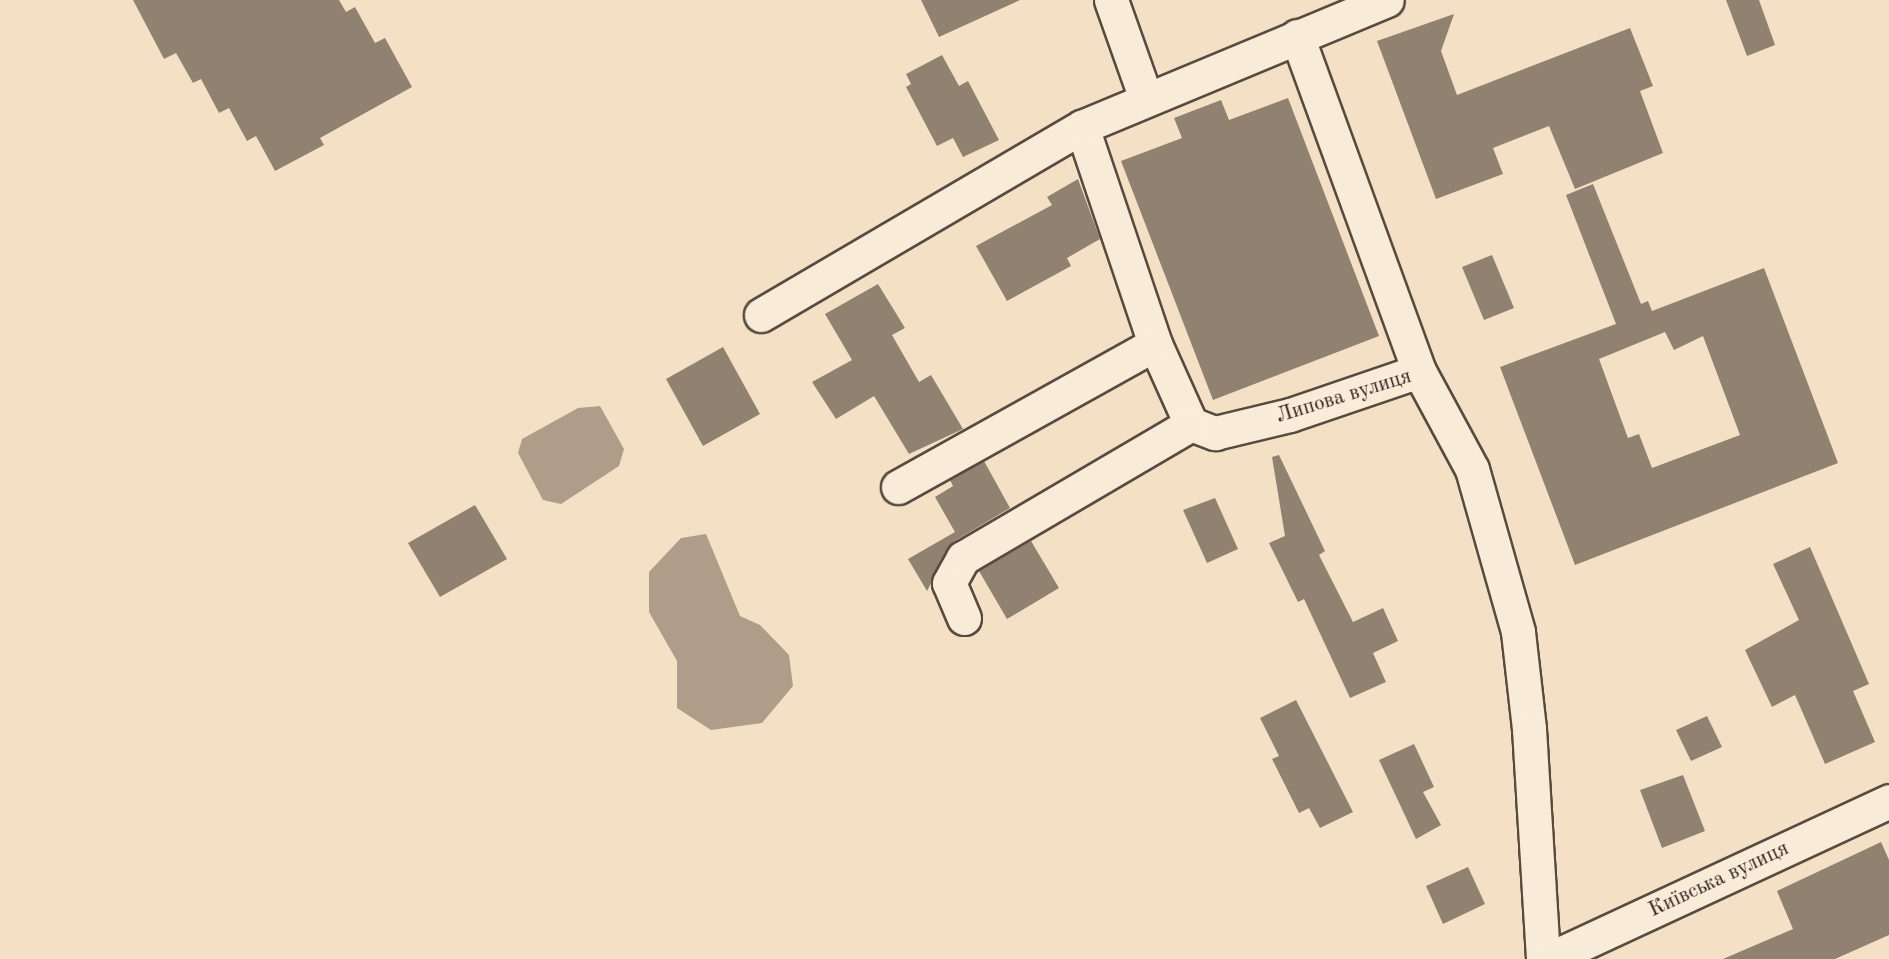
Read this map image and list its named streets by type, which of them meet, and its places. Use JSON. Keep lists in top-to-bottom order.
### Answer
{
  "streets": {
    "street": ["Липова вулиця", "Київська вулиця"]
  }
}
